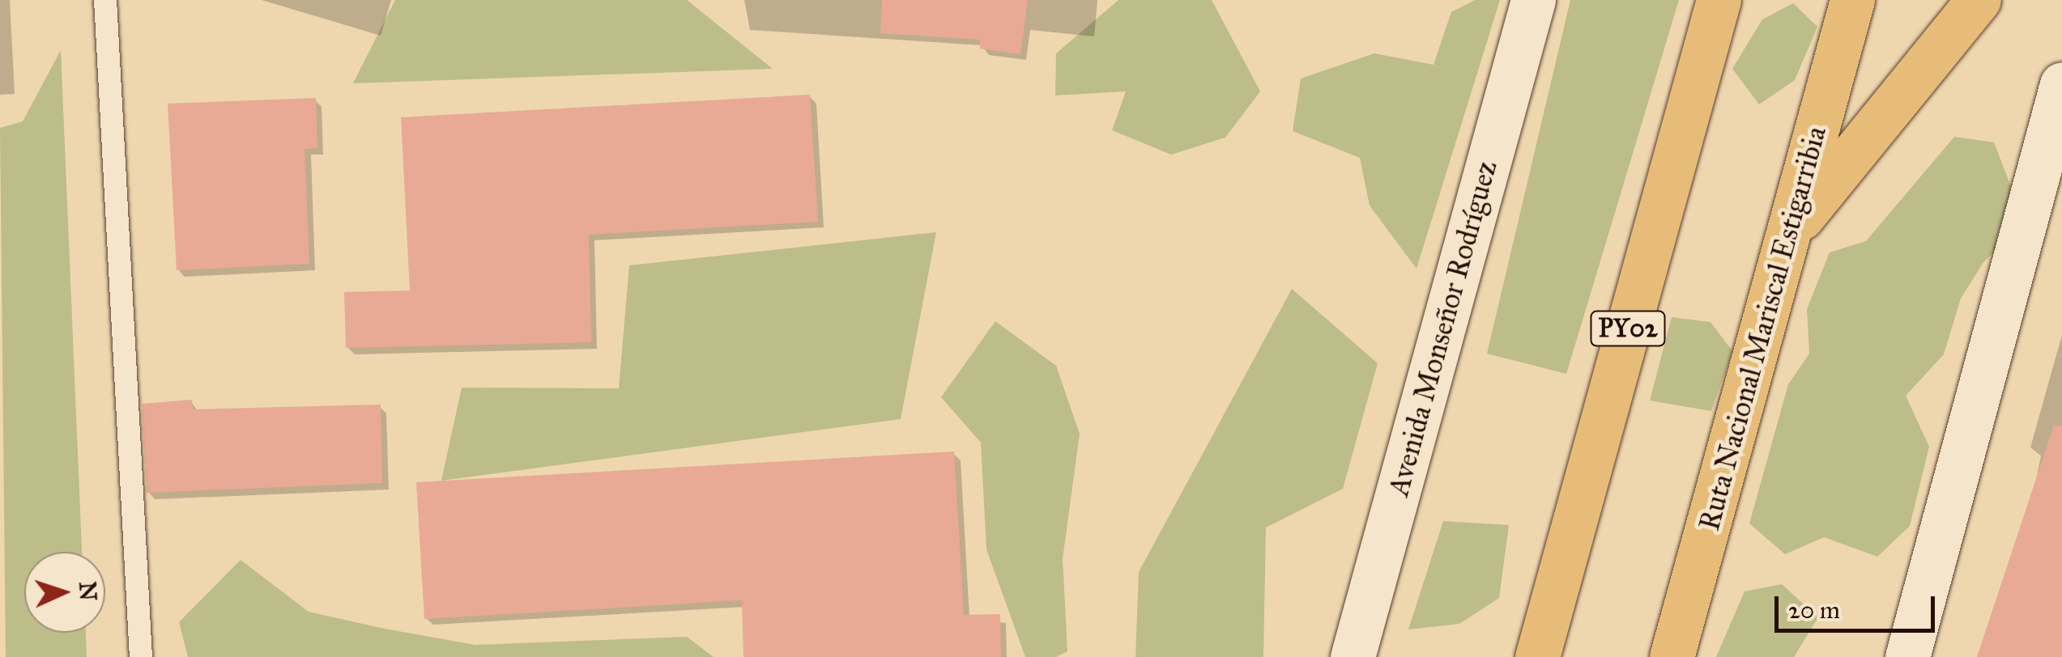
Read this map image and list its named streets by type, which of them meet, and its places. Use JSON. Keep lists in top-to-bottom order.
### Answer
{
  "streets": {
    "highway": ["PY02", "Ruta Nacional Mariscal Estigarribia"],
    "street": ["Avenida Monseñor Rodríguez"]
  },
  "scale_bar": "20 m",
  "north": "right"
}
